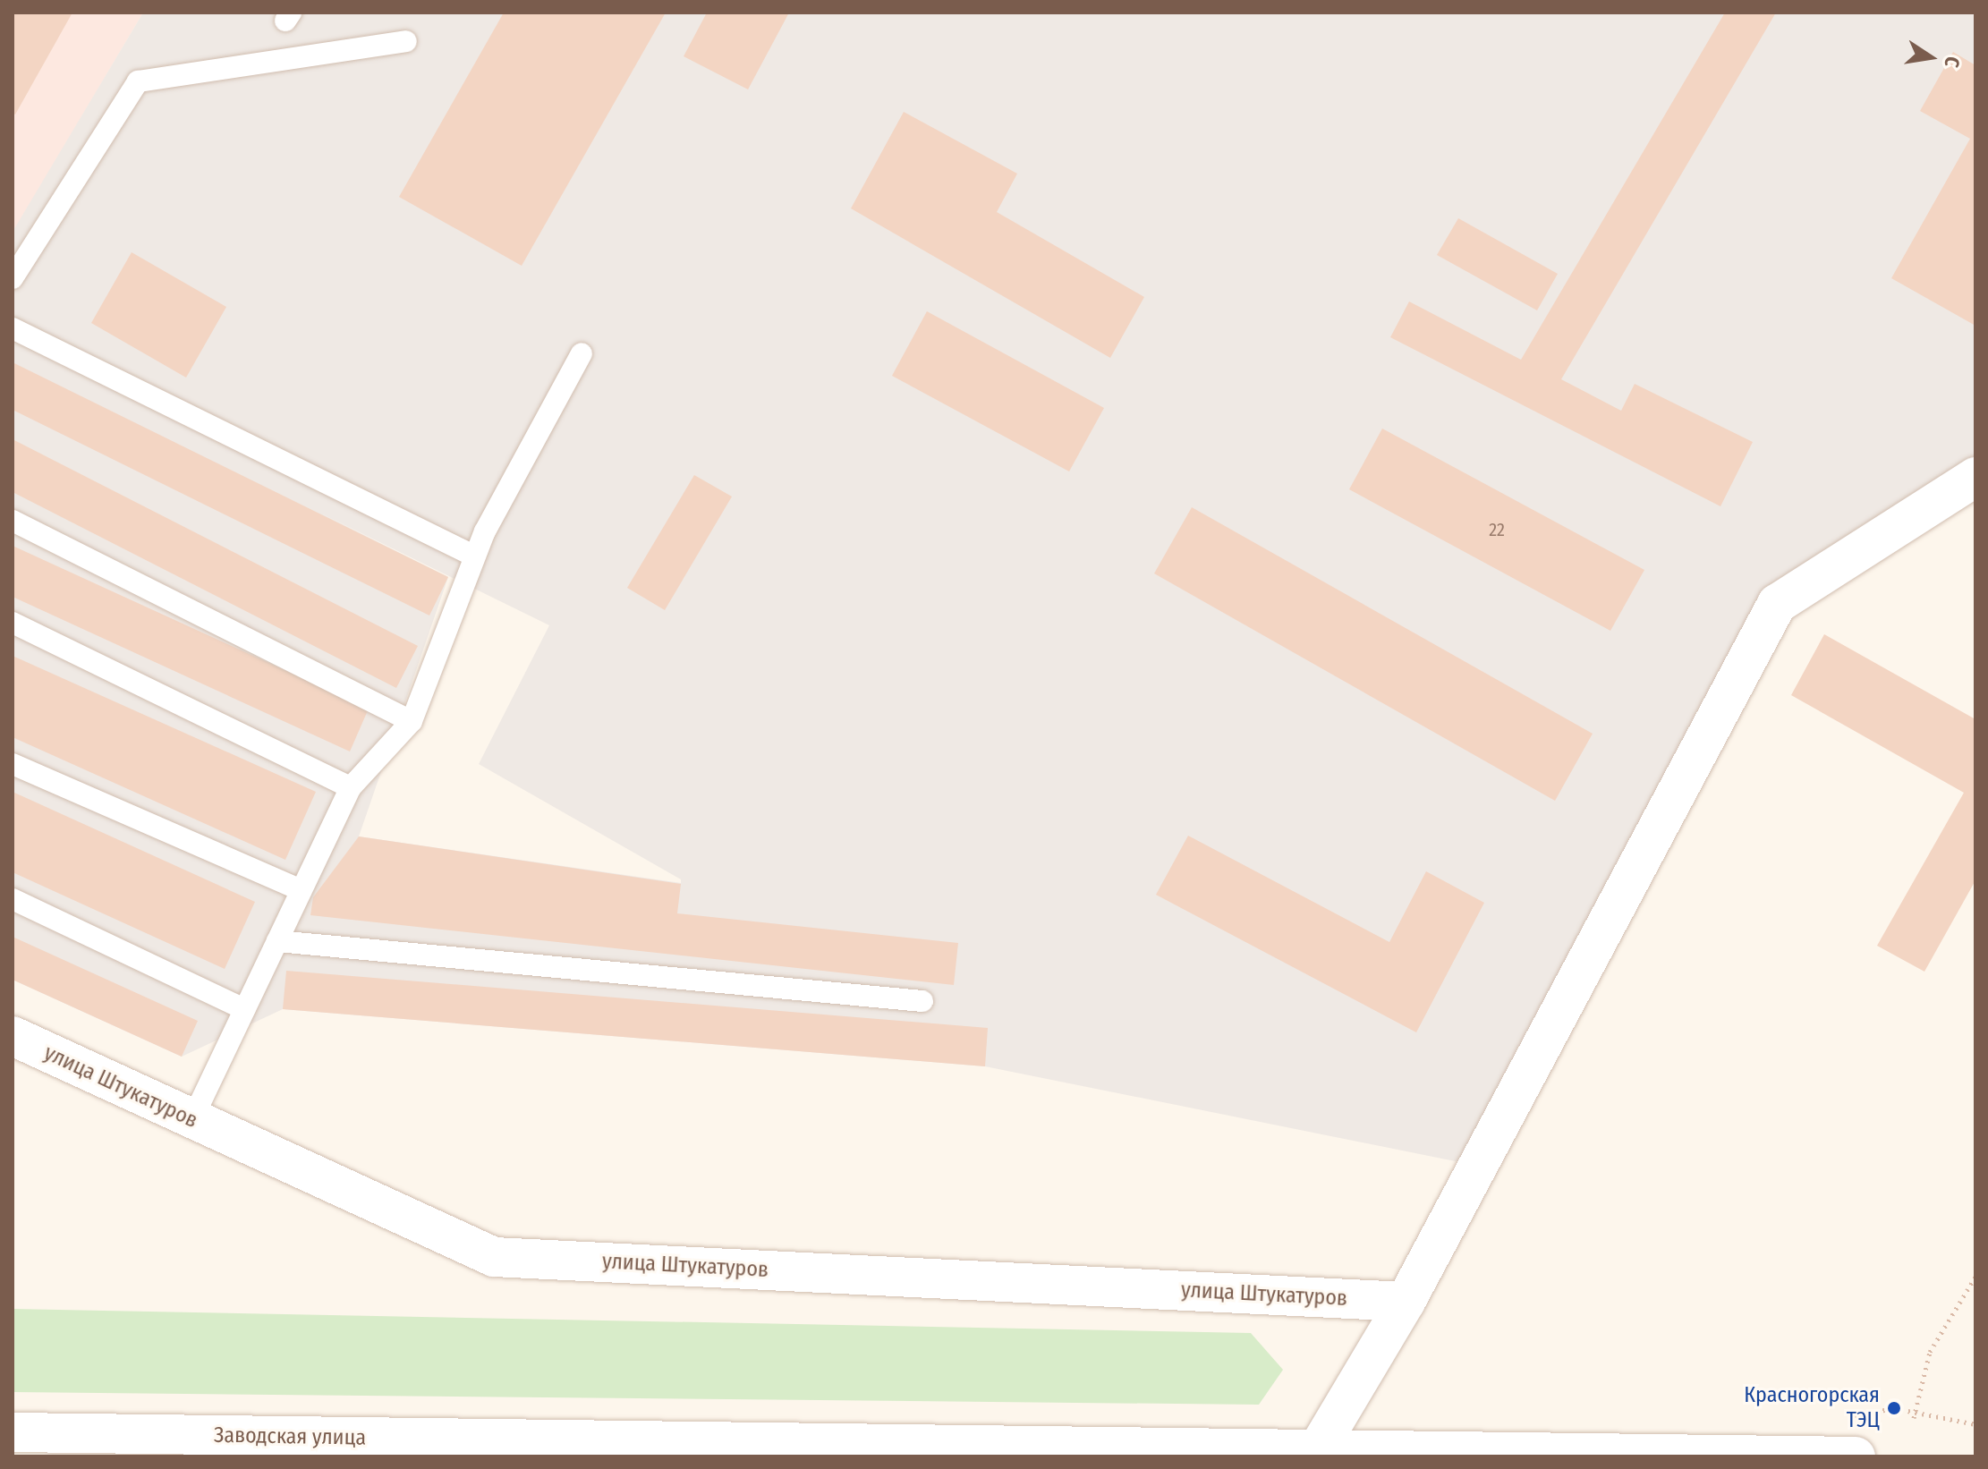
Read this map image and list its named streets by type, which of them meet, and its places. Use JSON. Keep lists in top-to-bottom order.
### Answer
{
  "streets": {
    "street": ["улица Штукатуров", "Заводская улица"]
  },
  "places": ["Красногорская ТЭЦ"],
  "house_numbers": ["22"],
  "north": "right"
}
